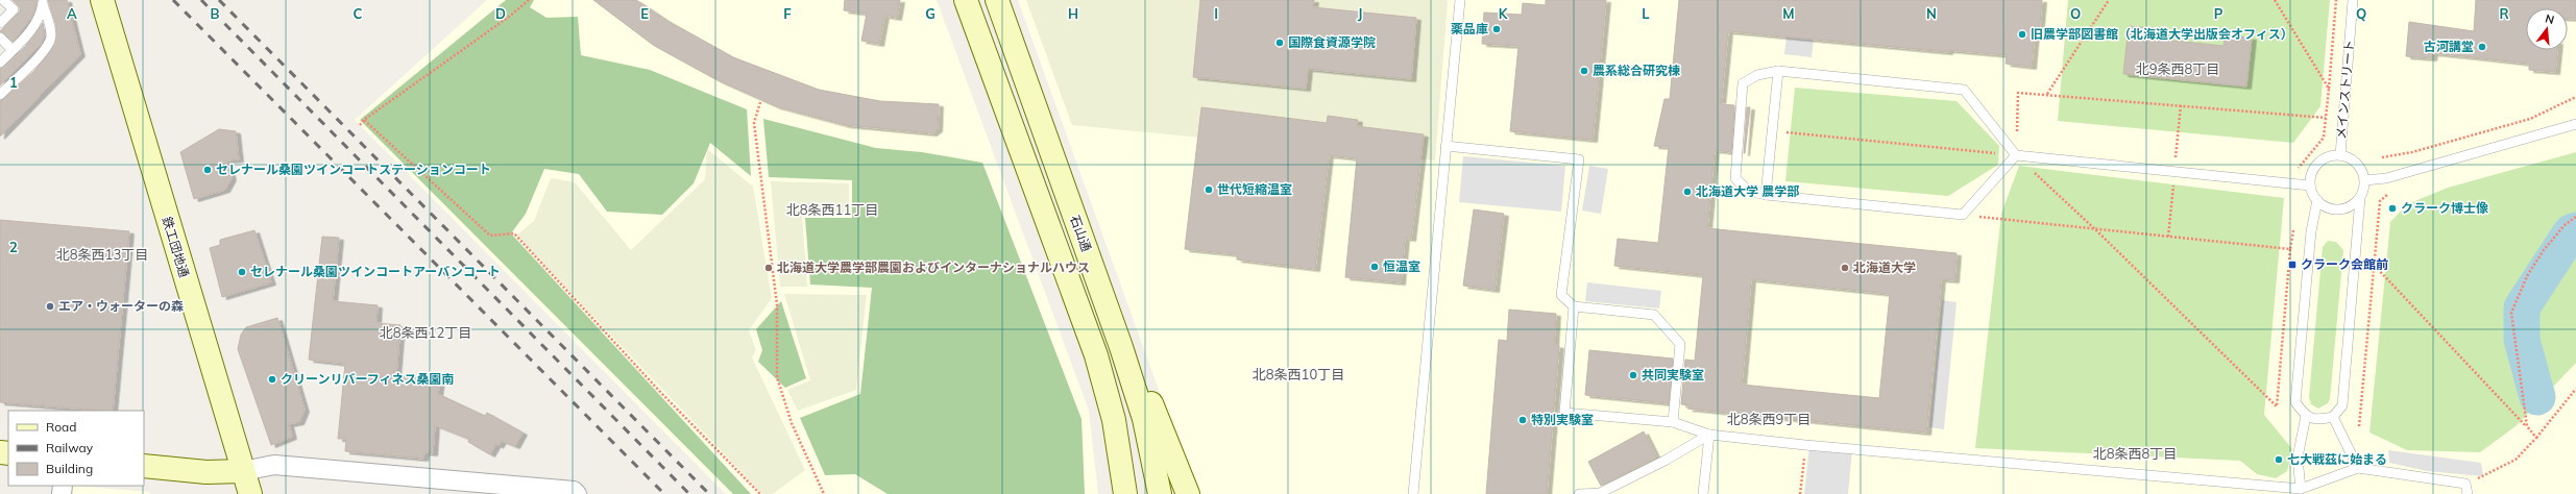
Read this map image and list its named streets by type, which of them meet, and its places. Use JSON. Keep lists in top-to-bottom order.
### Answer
{
  "streets": {
    "main road": ["石山通", "鉄工団地通"],
    "lane": ["メインストリート"]
  },
  "districts": [
    "北9条西8丁目",
    "北8条西11丁目",
    "北8条西13丁目",
    "北8条西12丁目",
    "北8条西10丁目",
    "北8条西9丁目",
    "北8条西8丁目"
  ],
  "places": {
    "other": [
      "薬品庫",
      "旧農学部図書館（北海道大学出版会オフィス）",
      "国際食資源学院",
      "古河講堂",
      "農系総合研究棟",
      "セレナール桑園ツインコートステーションコート",
      "世代短縮温室",
      "北海道大学 農学部",
      "クラーク博士像",
      "恒温室",
      "北海道大学農学部農園およびインターナショナルハウス",
      "北海道大学",
      "セレナール桑園ツインコートアーバンコート",
      "エア・ウォーターの森",
      "共同実験室",
      "クリーンリバーフィネス桑園南",
      "特別実験室",
      "七大戦茲に始まる"
    ],
    "transit": ["クラーク会館前"]
  },
  "legend": ["Road", "Railway", "Building"],
  "north": "top",
  "grid": {
    "columns": [
      "A",
      "B",
      "C",
      "D",
      "E",
      "F",
      "G",
      "H",
      "I",
      "J",
      "K",
      "L",
      "M",
      "N",
      "O",
      "P",
      "Q",
      "R"
    ],
    "rows": ["1", "2"]
  }
}
